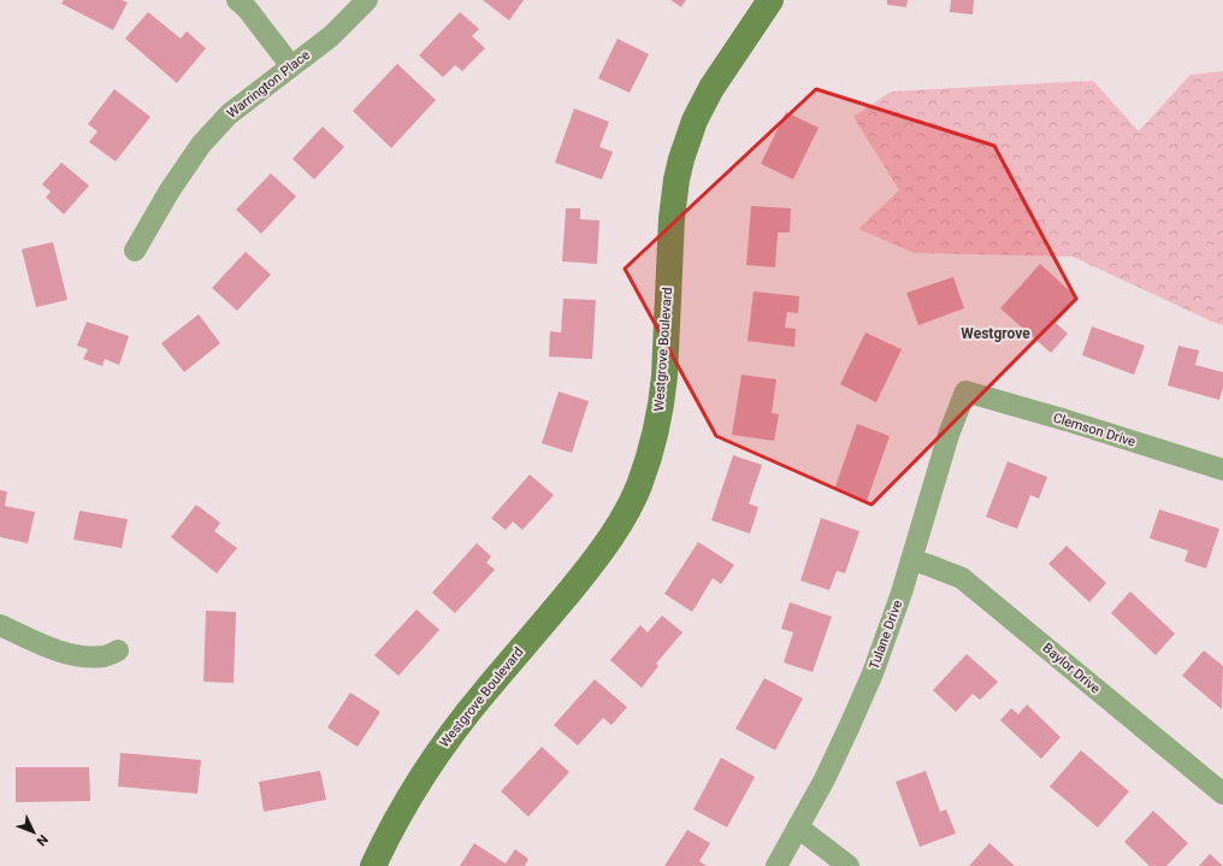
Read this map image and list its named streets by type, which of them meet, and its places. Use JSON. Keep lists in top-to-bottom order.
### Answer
{
  "streets": {
    "street": [
      "Warrington Place",
      "Westgrove Boulevard",
      "Clemson Drive",
      "Tulane Drive",
      "Baylor Drive"
    ]
  },
  "crossings": [
    ["Clemson Drive", "Tulane Drive"],
    ["Tulane Drive", "Baylor Drive"]
  ],
  "districts": ["Westgrove"],
  "north": "bottom right"
}
